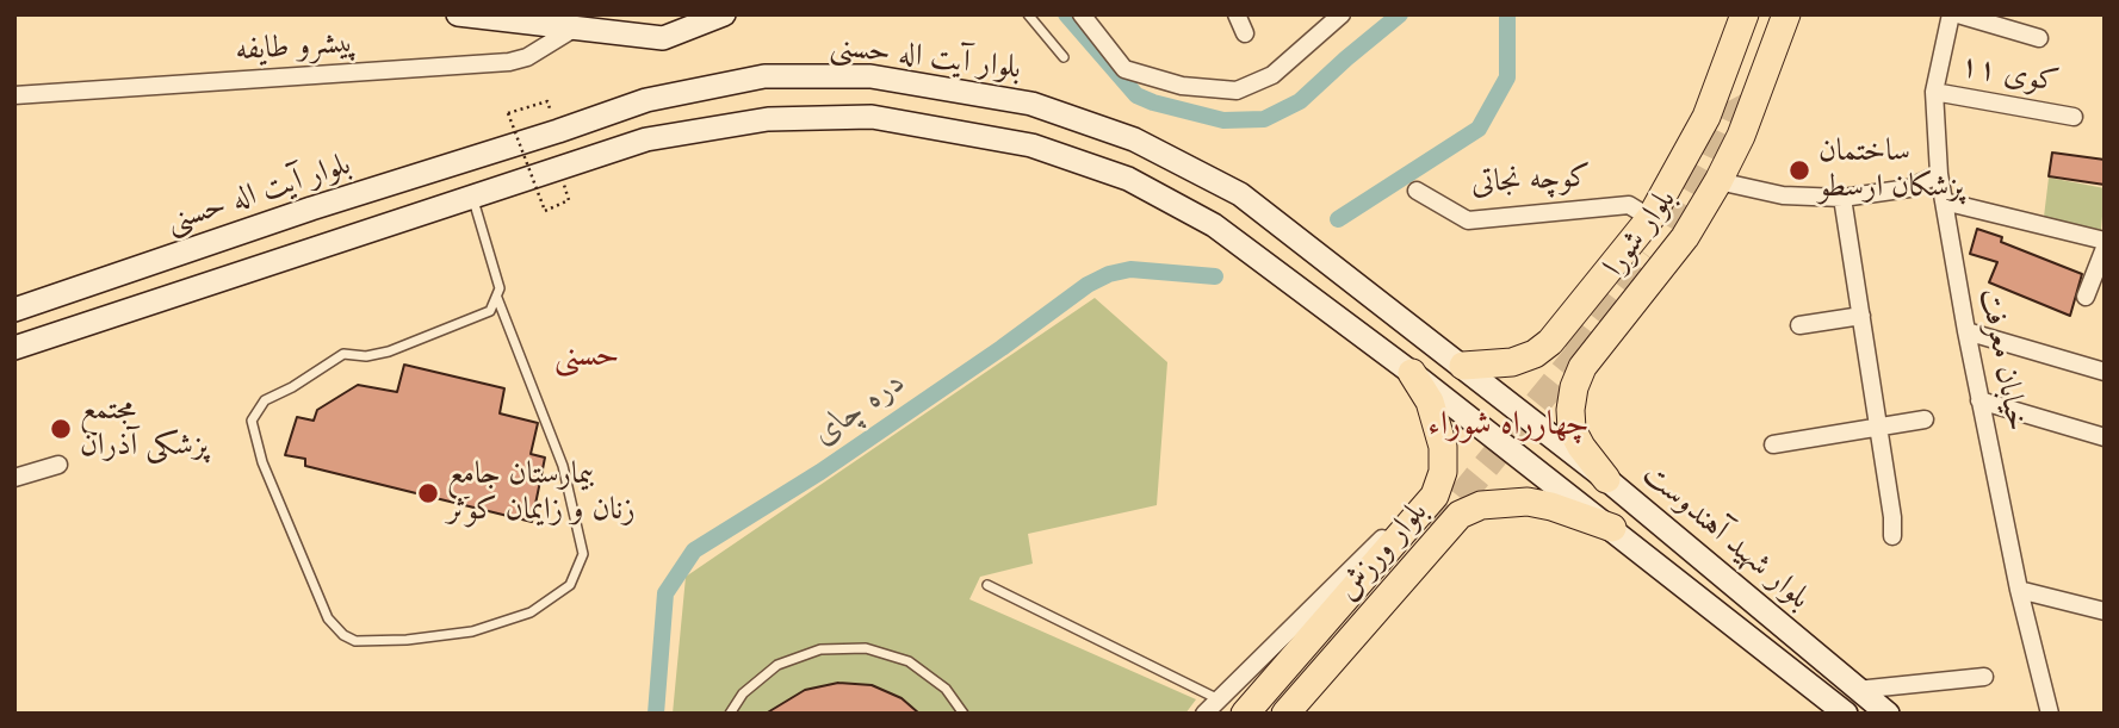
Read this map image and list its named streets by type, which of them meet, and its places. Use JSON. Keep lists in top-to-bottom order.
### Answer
{
  "streets": {
    "main road": [
      "بلوار آیت اله حسنی",
      "بلوار شورا",
      "بلوار شهید آهندوست",
      "بلوار ورزش"
    ],
    "street": [
      "پیشرو طایفه",
      "کوی ۱۱",
      "کوچه نجاتی",
      "خیابان معرفت"
    ]
  },
  "crossings": [
    ["بلوار آیت اله حسنی", "بلوار شورا"],
    ["بلوار آیت اله حسنی", "بلوار شهید آهندوست"],
    ["بلوار آیت اله حسنی", "بلوار ورزش"],
    ["کوی ۱۱", "خیابان معرفت"],
    ["کوچه نجاتی", "بلوار شورا"],
    ["بلوار شورا", "بلوار شهید آهندوست"],
    ["بلوار شهید آهندوست", "بلوار ورزش"]
  ],
  "districts": ["حسنی", "چهارراه شوراء"],
  "water": ["دره چای"],
  "places": ["ساختمان پزشکان ارسطو", "مجتمع پزشکی آذران", "بیمارستان جامع زنان و زایمان کوثر"]
}
